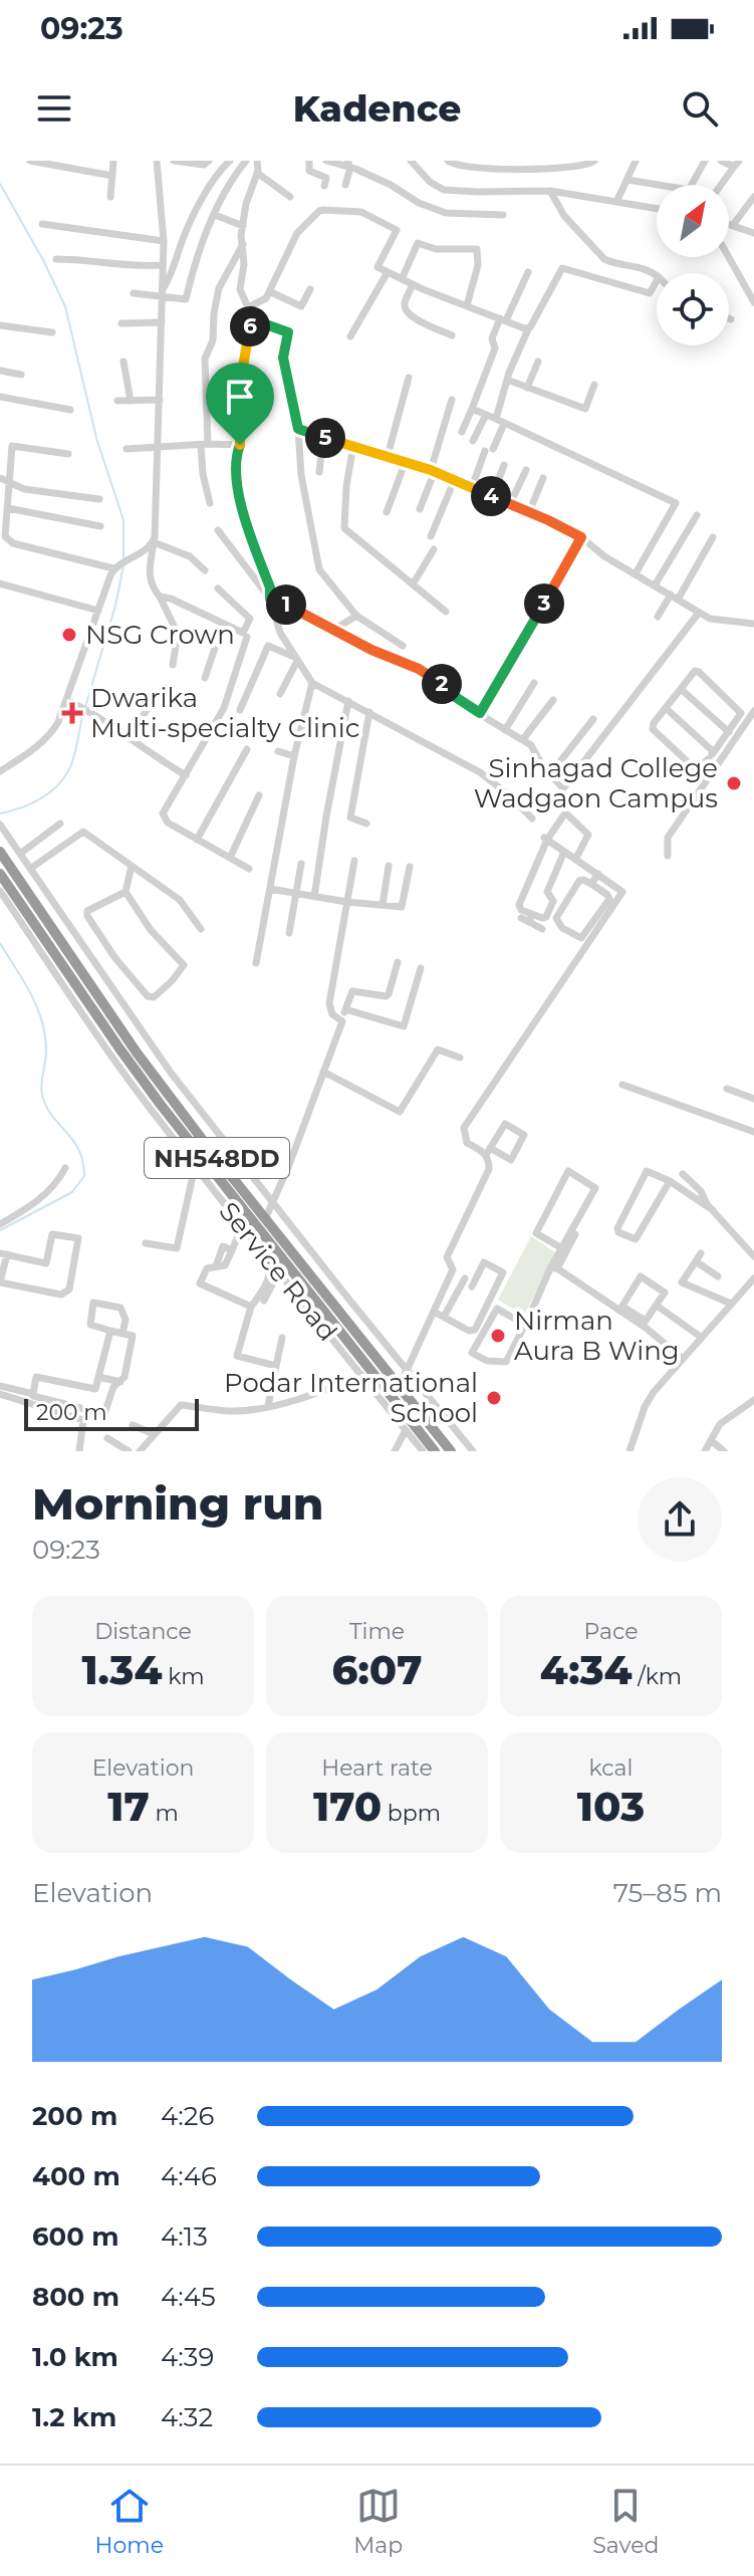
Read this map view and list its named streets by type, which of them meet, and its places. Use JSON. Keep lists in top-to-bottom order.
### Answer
{
  "streets": {
    "highway": ["NH548DD"],
    "street": ["Service Road"]
  },
  "places": {
    "other": [
      "NSG Crown",
      "Sinhagad College Wadgaon Campus",
      "Nirman Aura B Wing",
      "Podar International School"
    ],
    "health": ["Dwarika Multi-specialty Clinic"]
  },
  "scale_bar": "200 m",
  "north": "top right",
  "page": {
    "status": "09:23",
    "header": "Kadence",
    "pins": [
      "6",
      "5",
      "4",
      "3",
      "1",
      "2"
    ],
    "scale": "200 m",
    "heading": ["Morning run", "09:23"],
    "stats": [
      ["Distance", "1.34 km"],
      ["Time", "6:07"],
      ["Pace", "4:34 /km"],
      ["Elevation", "17 m"],
      ["Heart rate", "170 bpm"],
      ["kcal", "103"]
    ],
    "chart": ["Elevation", "75–85 m"],
    "list": [
      {
        "name": "200 m",
        "note": "4:26"
      },
      {
        "name": "400 m",
        "note": "4:46"
      },
      {
        "name": "600 m",
        "note": "4:13"
      },
      {
        "name": "800 m",
        "note": "4:45"
      },
      {
        "name": "1.0 km",
        "note": "4:39"
      },
      {
        "name": "1.2 km",
        "note": "4:32"
      }
    ],
    "tabs": ["Home", "Map", "Saved"]
  }
}
